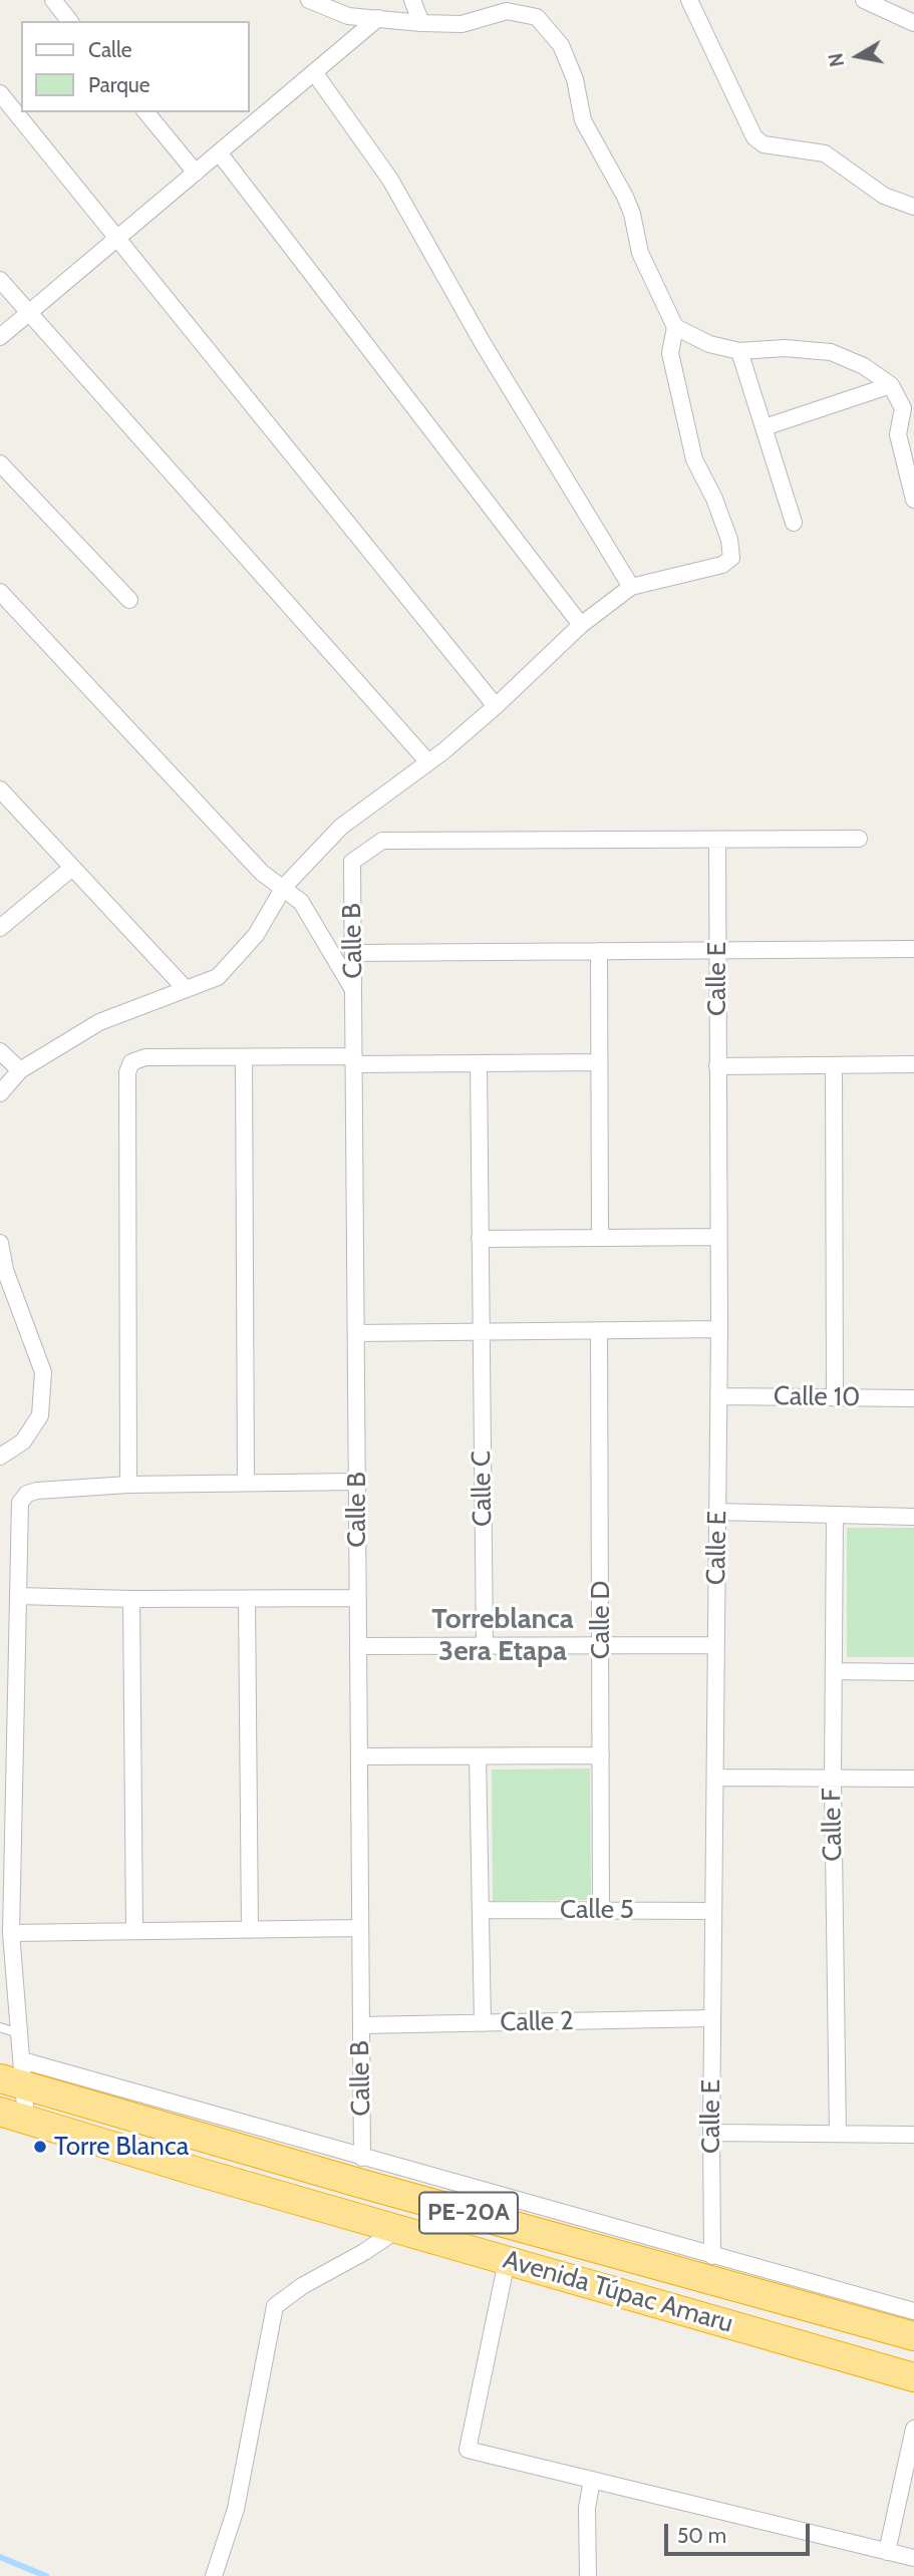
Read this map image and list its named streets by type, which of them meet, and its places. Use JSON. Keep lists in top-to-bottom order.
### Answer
{
  "streets": {
    "highway": ["PE-20A", "Avenida Túpac Amaru"],
    "street": [
      "Calle B",
      "Calle E",
      "Calle 10",
      "Calle C",
      "Calle D",
      "Calle F",
      "Calle 5",
      "Calle 2"
    ]
  },
  "crossings": [
    ["Calle B", "Calle E"],
    ["Calle B", "Calle 2"],
    ["Calle E", "Calle 10"],
    ["Calle E", "Calle 5"],
    ["Calle E", "Calle 2"],
    ["Calle D", "Calle 5"]
  ],
  "districts": ["Torreblanca 3era Etapa"],
  "places": ["Torre Blanca"],
  "legend": ["Calle", "Parque"],
  "scale_bar": "50 m",
  "north": "left"
}
